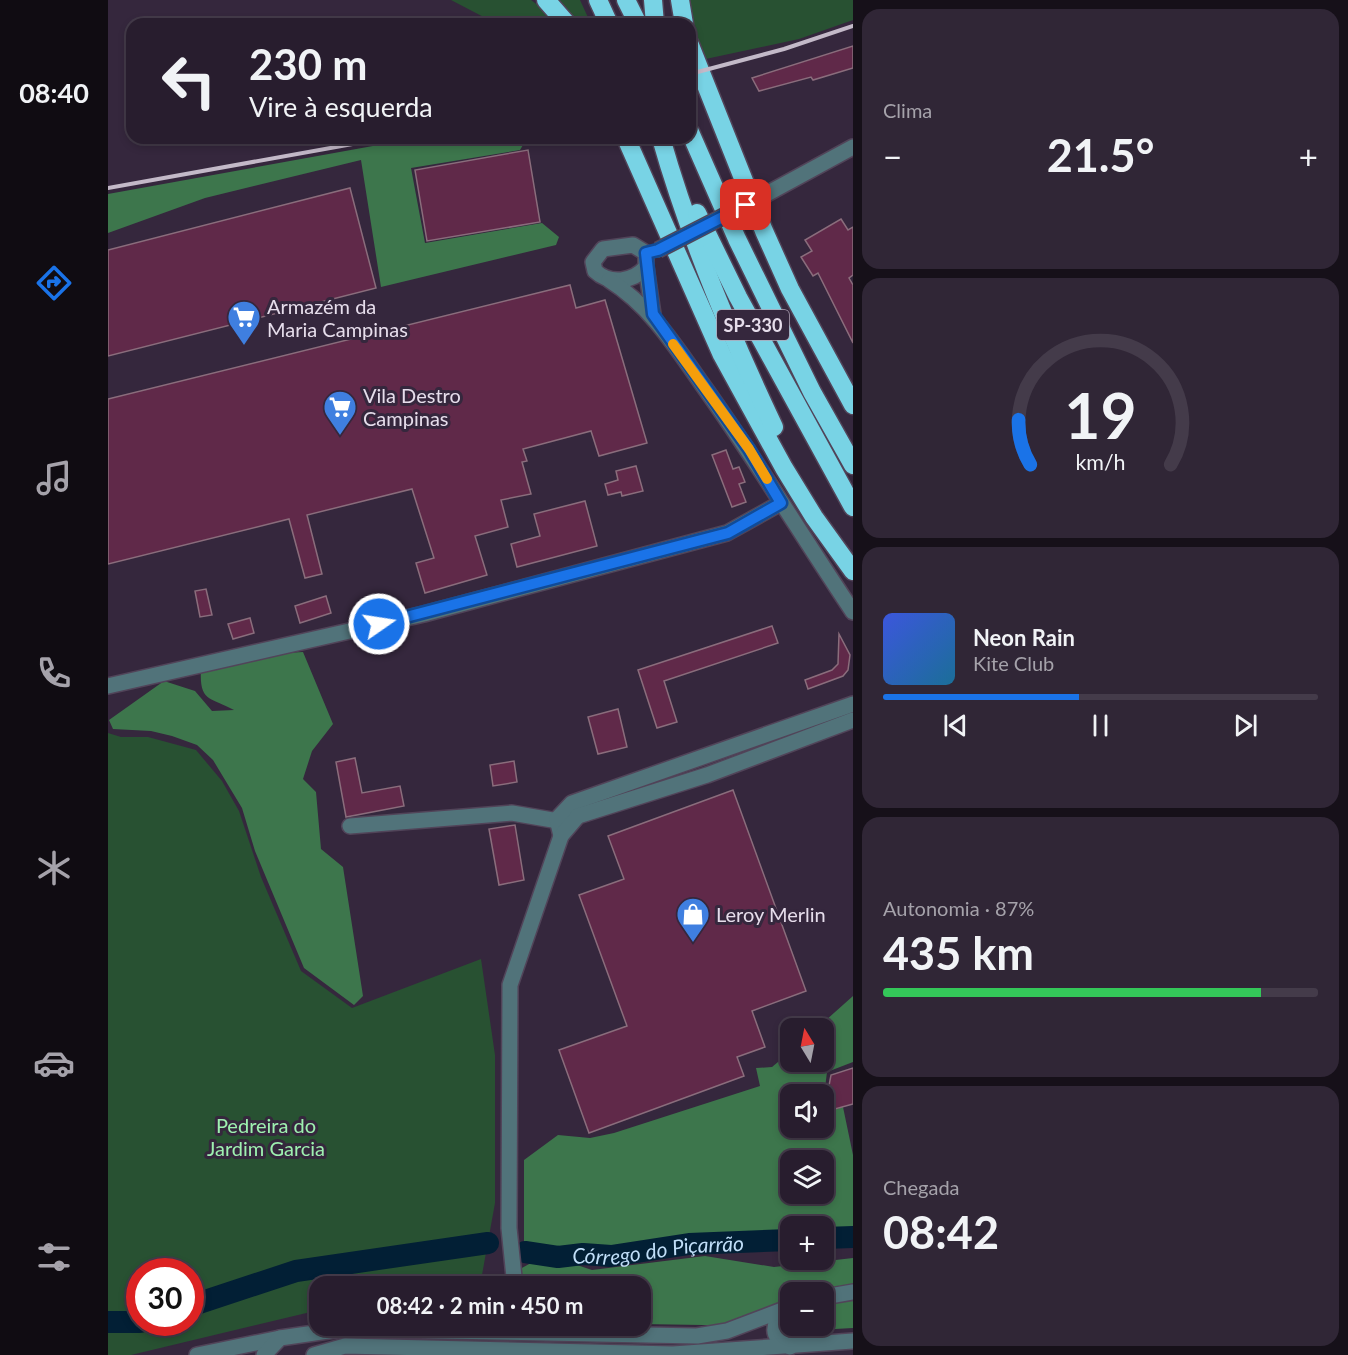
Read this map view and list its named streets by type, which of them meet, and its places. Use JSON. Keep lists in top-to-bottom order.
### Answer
{
  "streets": {
    "highway": ["SP-330"]
  },
  "water": ["Córrego do Piçarrão"],
  "parks": ["Pedreira do Jardim Garcia"],
  "places": {
    "supermarket": ["Armazém da Maria Campinas", "Vila Destro Campinas"],
    "shop": ["Leroy Merlin"]
  },
  "north": "top",
  "page": {
    "tabs": "08:40",
    "tile": [
      "Clima",
      ["Autonomia · 87%", "435 km"],
      ["Chegada", "08:42"]
    ],
    "turn": ["230 m", "Vire à esquerda"],
    "heat": ["−", "21.5°", "+"],
    "song": ["Neon Rain", "Kite Club"],
    "map_buttons": ["+", "−"],
    "limit": "30",
    "trip": "08:42 · 2 min · 450 m",
    "gauge": ["19", "km/h"]
  }
}
